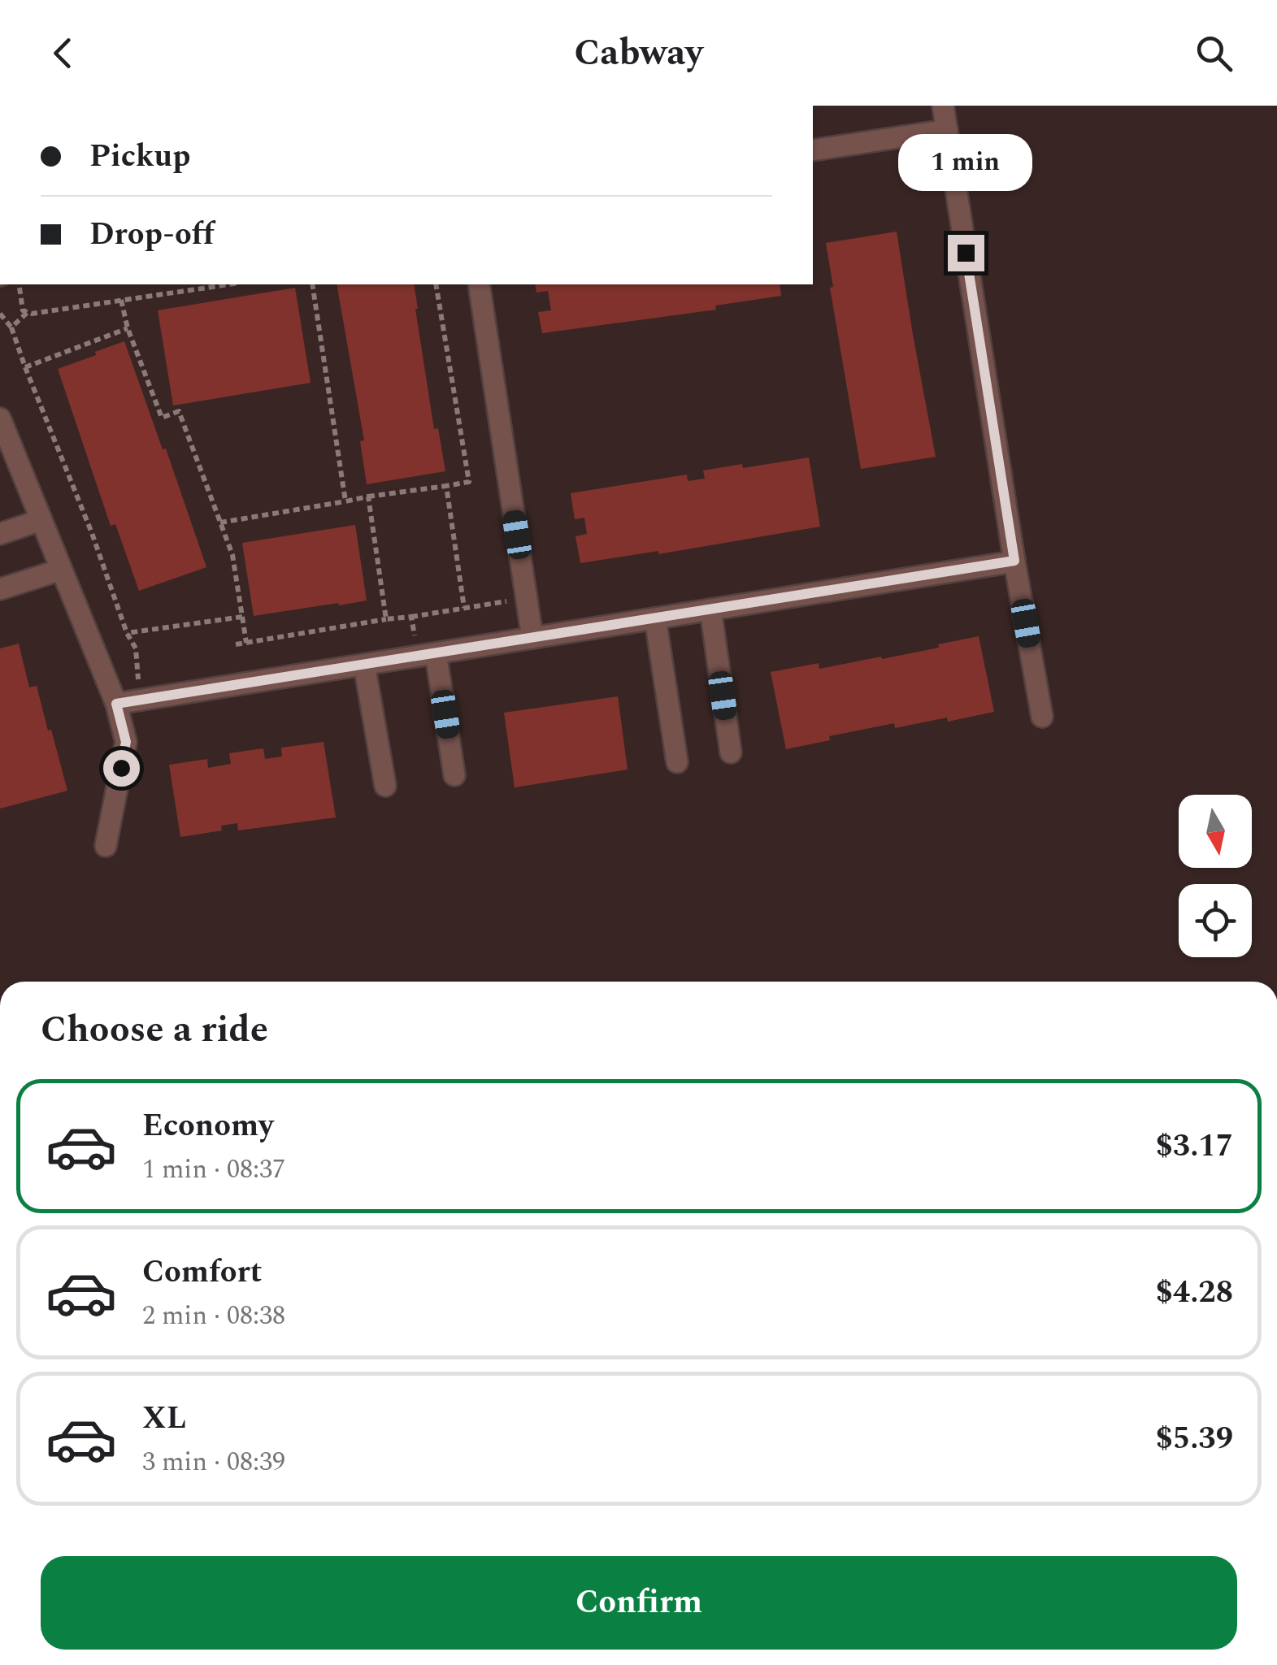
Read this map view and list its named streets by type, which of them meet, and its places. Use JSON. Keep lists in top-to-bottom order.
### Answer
{
  "north": "bottom",
  "page": {
    "header": "Cabway",
    "banner": ["Pickup", "Drop-off"],
    "bubble": "1 min",
    "heading": "Choose a ride",
    "list": [
      {
        "name": "Economy",
        "note": "1 min · 08:37",
        "value": "$3.17"
      },
      {
        "name": "Comfort",
        "note": "2 min · 08:38",
        "value": "$4.28"
      },
      {
        "name": "XL",
        "note": "3 min · 08:39",
        "value": "$5.39"
      }
    ],
    "buttons": "Confirm"
  }
}
